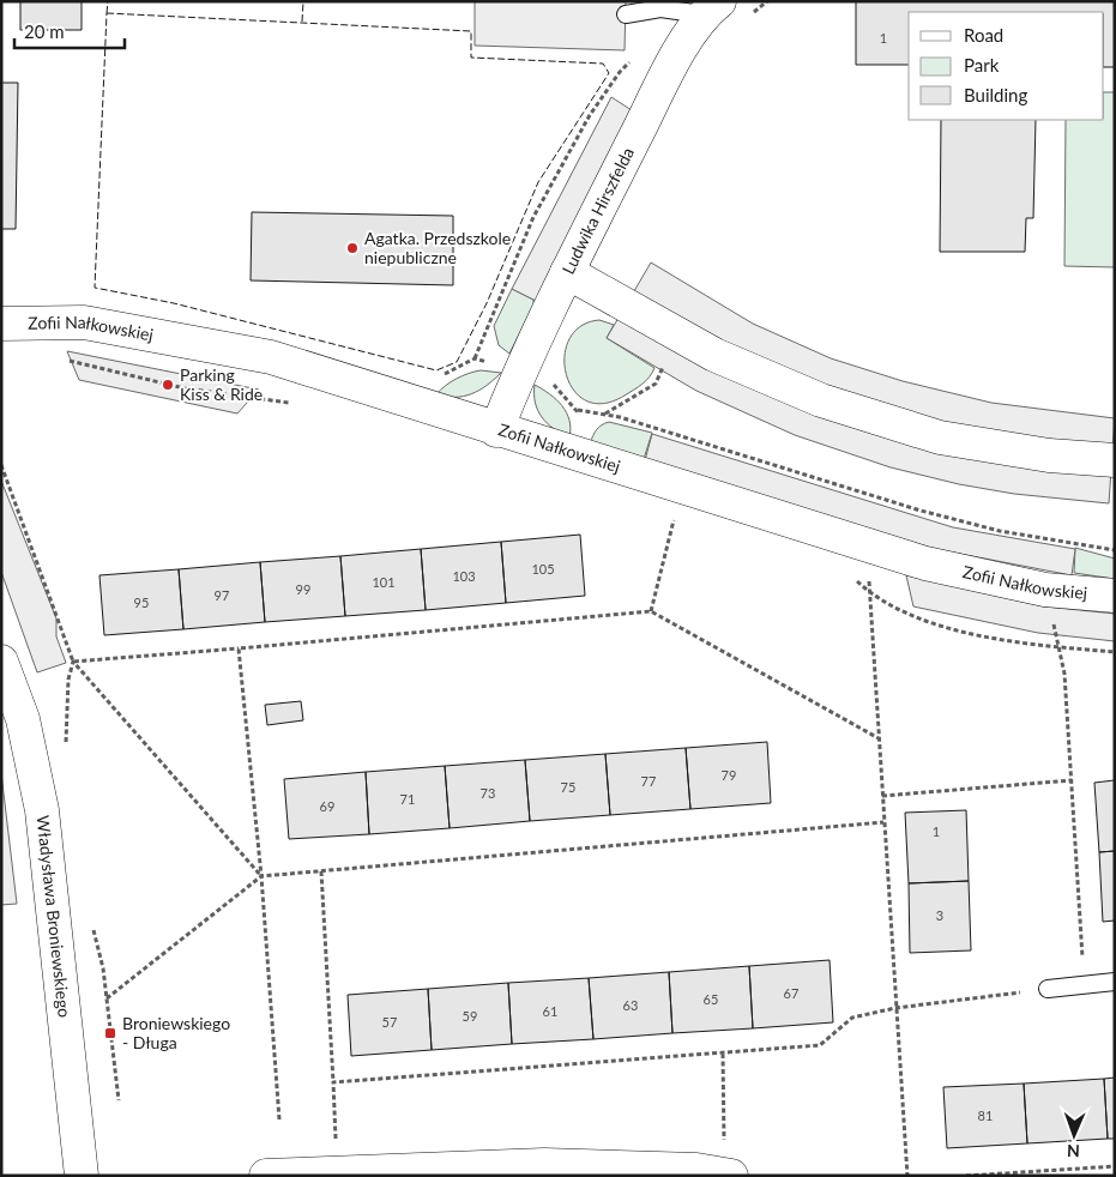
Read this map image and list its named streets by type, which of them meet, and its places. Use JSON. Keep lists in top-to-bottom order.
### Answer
{
  "streets": {
    "street": ["Ludwika Hirszfelda", "Zofii Nałkowskiej", "Władysława Broniewskiego"]
  },
  "crossings": [
    ["Ludwika Hirszfelda", "Zofii Nałkowskiej"]
  ],
  "places": {
    "other": ["Agatka. Przedszkole niepubliczne", "Parking Kiss & Ride"],
    "transit": ["Broniewskiego - Długa"]
  },
  "house_numbers": [
    "1",
    "105",
    "103",
    "101",
    "99",
    "97",
    "95",
    "79",
    "77",
    "75",
    "73",
    "71",
    "69",
    "1",
    "3",
    "67",
    "65",
    "63",
    "61",
    "59",
    "57",
    "81"
  ],
  "legend": ["Road", "Park", "Building"],
  "scale_bar": "20 m",
  "north": "bottom"
}
